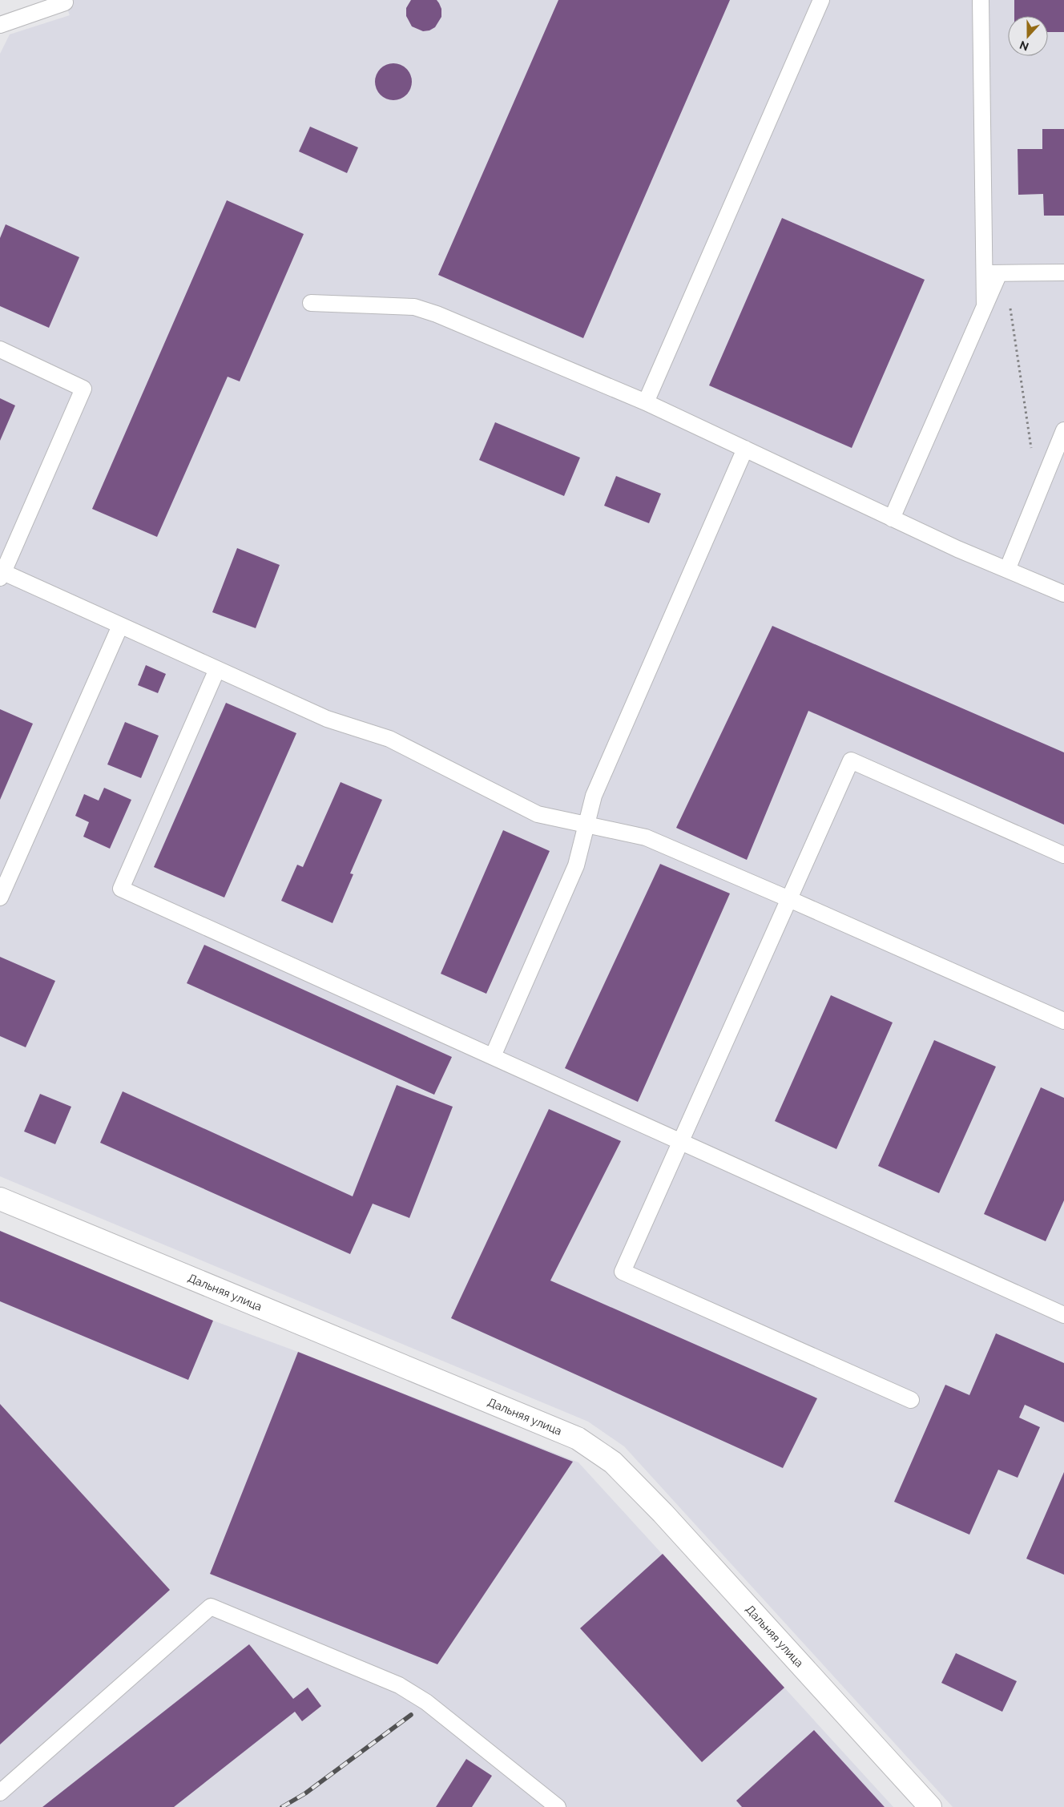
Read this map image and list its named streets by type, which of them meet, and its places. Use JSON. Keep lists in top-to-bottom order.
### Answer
{
  "streets": {
    "street": ["Дальняя улица"]
  },
  "north": "bottom"
}
